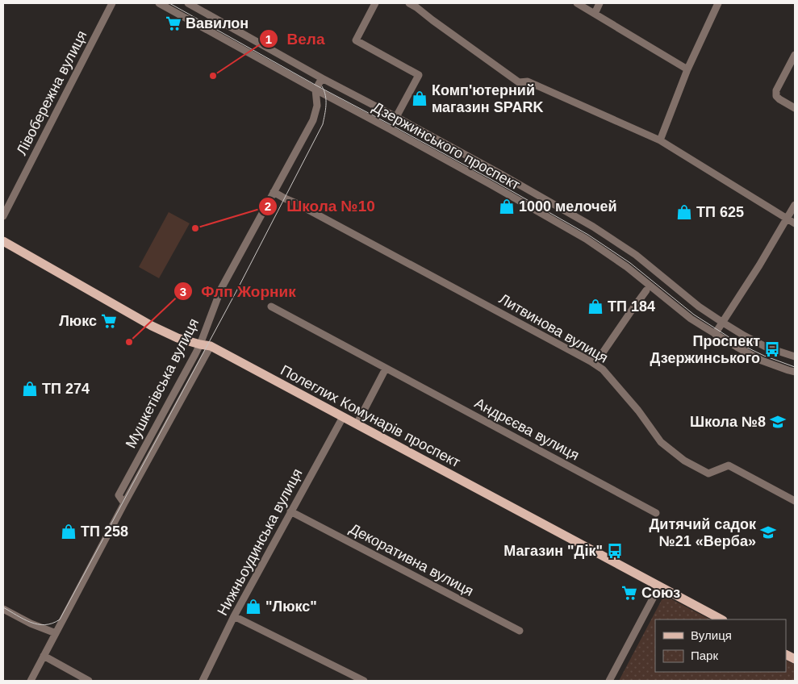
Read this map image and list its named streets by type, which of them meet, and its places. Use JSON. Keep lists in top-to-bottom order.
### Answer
{
  "streets": {
    "main road": ["Полеглих Комунарів проспект"],
    "street": [
      "Лівобережна вулиця",
      "Дзержинського проспект",
      "Литвинова вулиця",
      "Мушкетівська вулиця",
      "Андрєєва вулиця",
      "Нижньоудинська вулиця",
      "Декоративна вулиця"
    ]
  },
  "crossings": [
    ["Дзержинського проспект", "Мушкетівська вулиця"],
    ["Литвинова вулиця", "Мушкетівська вулиця"],
    ["Мушкетівська вулиця", "Полеглих Комунарів проспект"],
    ["Полеглих Комунарів проспект", "Нижньоудинська вулиця"],
    ["Нижньоудинська вулиця", "Декоративна вулиця"]
  ],
  "places": {
    "supermarket": ["Вавилон", "Люкс", "Союз"],
    "other": ["Вела", "Школа №10", "Флп Жорник"],
    "shop": [
      "Комп'ютерний магазин SPARK",
      "1000 мелочей",
      "ТП 625",
      "ТП 184",
      "ТП 274",
      "ТП 258",
      "\"Люкс\""
    ],
    "bus stop": ["Проспект Дзержинського", "Магазин \"Дік\""],
    "school or university": ["Школа №8", "Дитячий садок №21 «Верба»"]
  },
  "legend": ["Вулиця", "Парк"]
}
